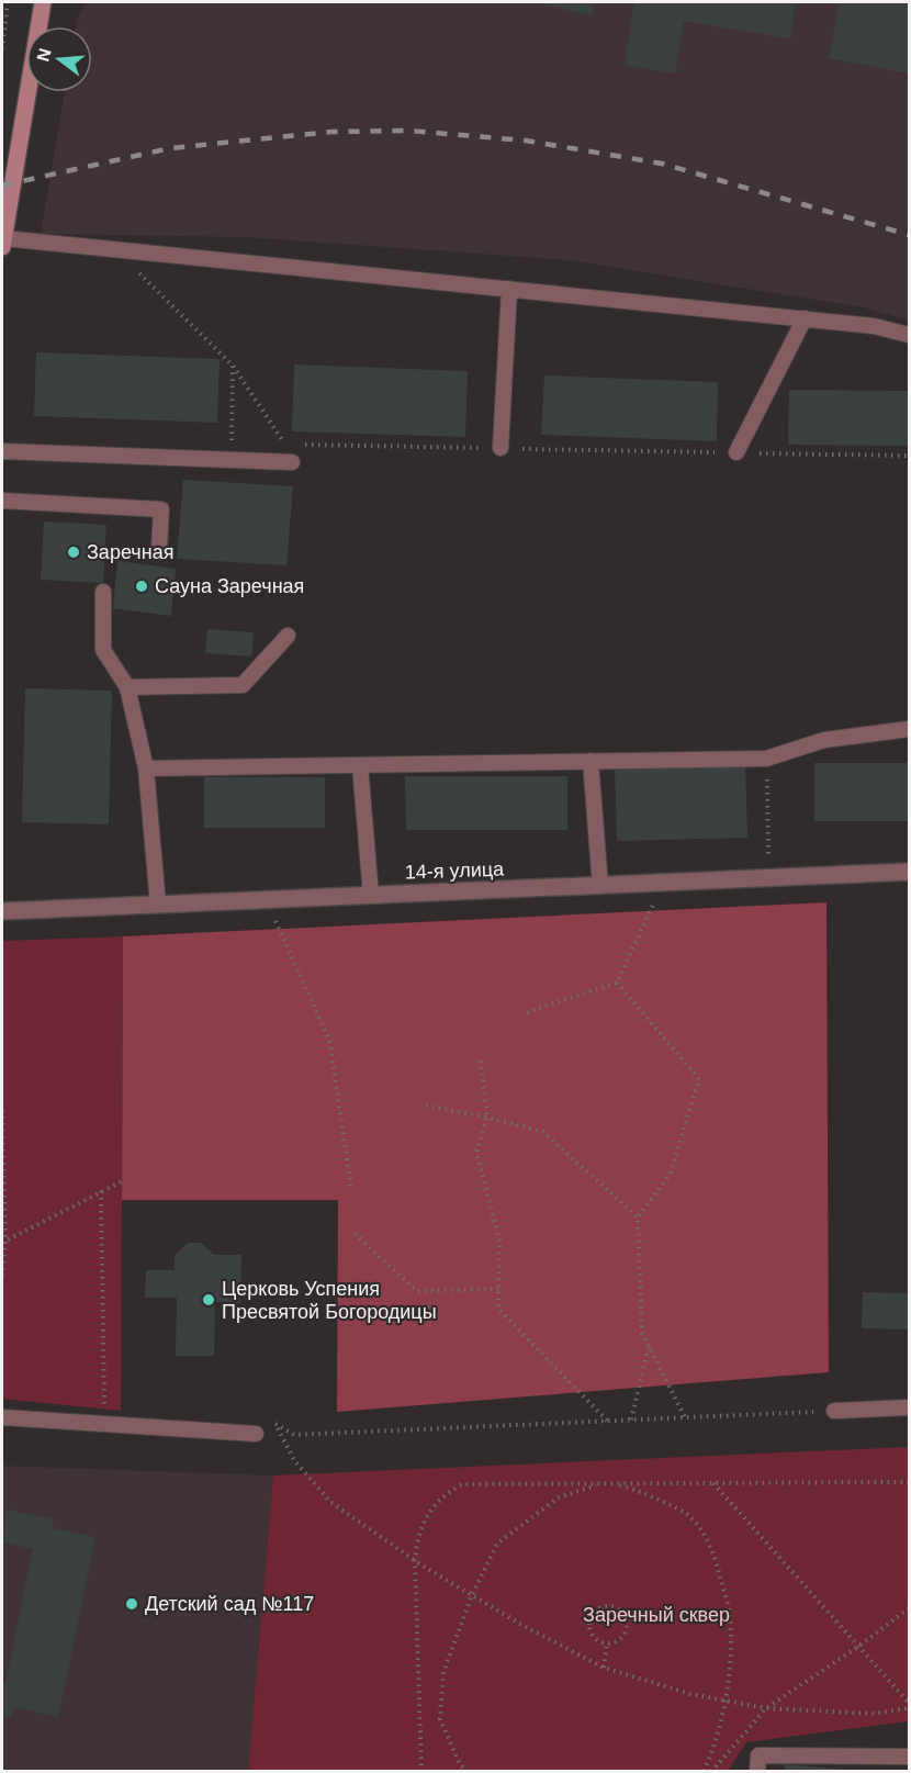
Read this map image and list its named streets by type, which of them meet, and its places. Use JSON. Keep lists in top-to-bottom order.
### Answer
{
  "streets": {
    "street": ["14-я улица"]
  },
  "parks": ["Заречный сквер"],
  "places": [
    "Заречная",
    "Сауна Заречная",
    "Церковь Успения Пресвятой Богородицы",
    "Детский сад №117"
  ],
  "north": "left"
}
